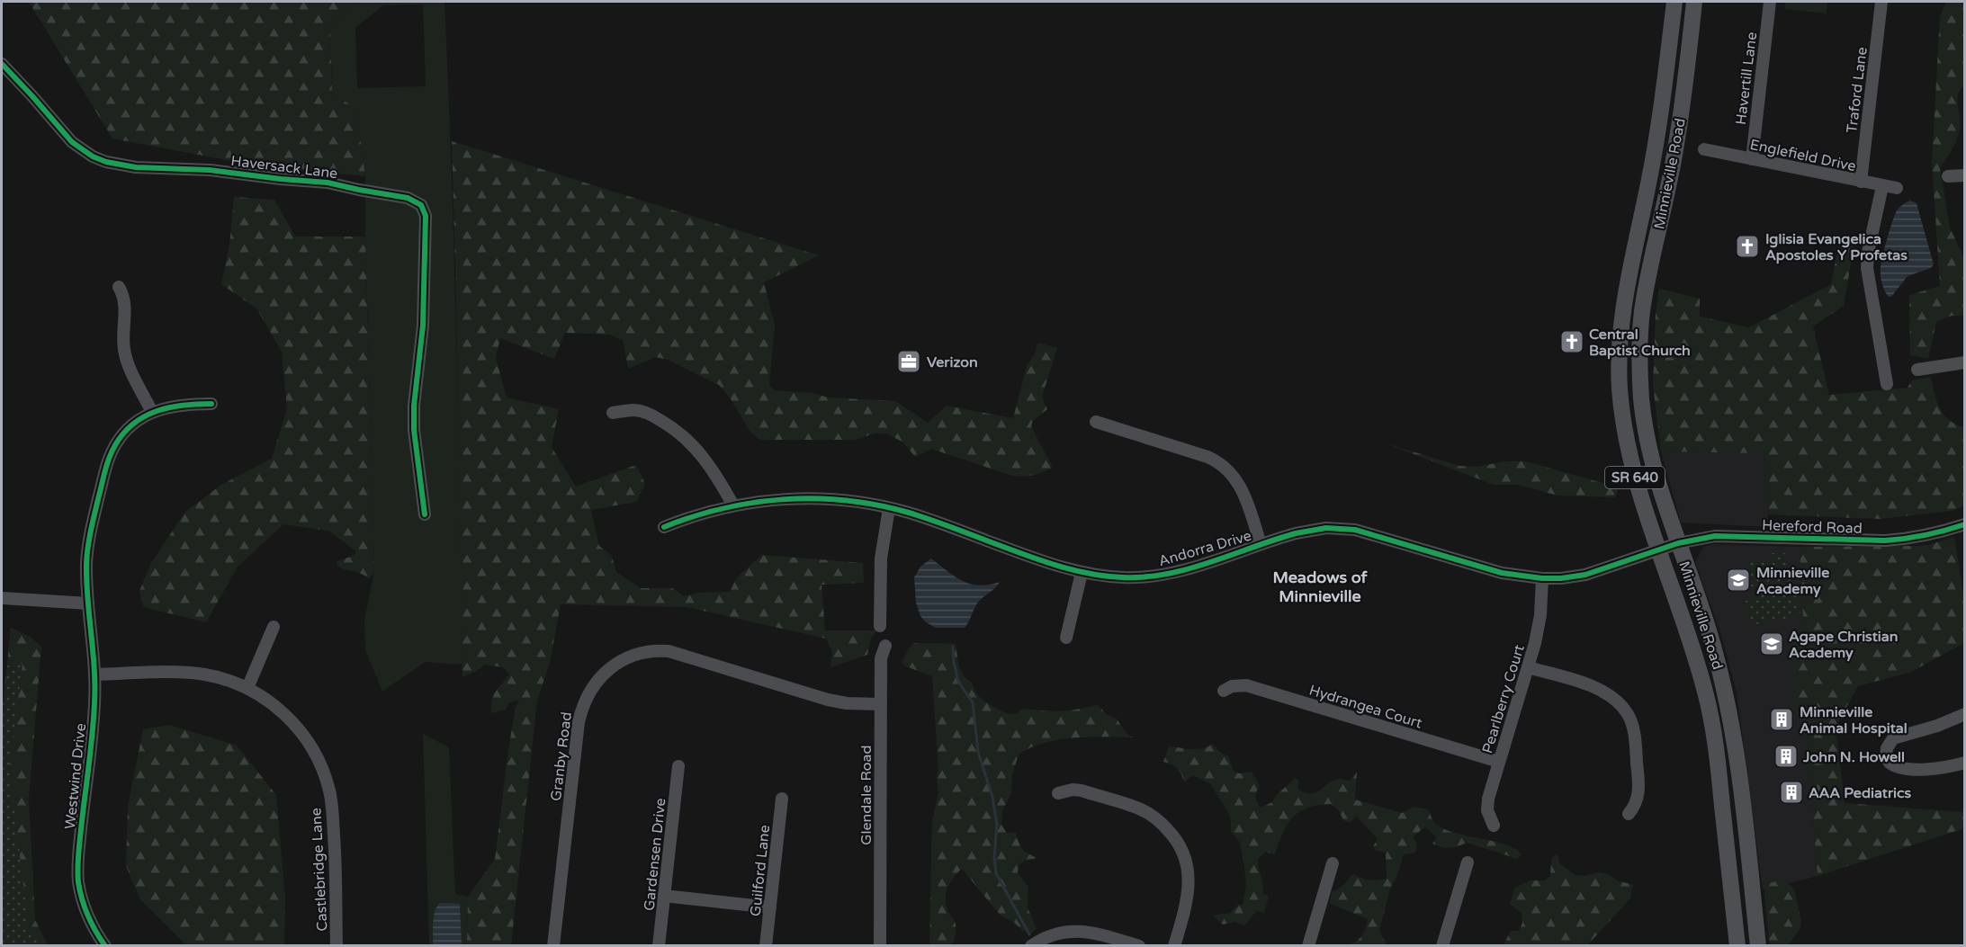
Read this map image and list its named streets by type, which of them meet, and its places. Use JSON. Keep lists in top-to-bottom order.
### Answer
{
  "streets": {
    "main road": ["Minnieville Road", "SR 640"],
    "street": [
      "Havertill Lane",
      "Traford Lane",
      "Englefield Drive",
      "Haversack Lane",
      "Hereford Road",
      "Andorra Drive",
      "Pearlberry Court",
      "Hydrangea Court",
      "Granby Road",
      "Westwind Drive",
      "Glendale Road",
      "Gardensen Drive",
      "Castlebridge Lane",
      "Guilford Lane"
    ]
  },
  "crossings": [
    ["Havertill Lane", "Englefield Drive"],
    ["Traford Lane", "Englefield Drive"],
    ["Minnieville Road", "Hereford Road"],
    ["Minnieville Road", "Andorra Drive"],
    ["Hereford Road", "Andorra Drive"],
    ["Andorra Drive", "Pearlberry Court"],
    ["Pearlberry Court", "Hydrangea Court"],
    ["Granby Road", "Glendale Road"],
    ["Westwind Drive", "Castlebridge Lane"]
  ],
  "districts": ["Meadows of Minnieville"],
  "places": {
    "church": ["Iglisia Evangelica Apostoles Y Profetas", "Central Baptist Church"],
    "office": ["Verizon"],
    "school or university": ["Minnieville Academy", "Agape Christian Academy"],
    "building": ["Minnieville Animal Hospital", "John N. Howell", "AAA Pediatrics"]
  }
}
